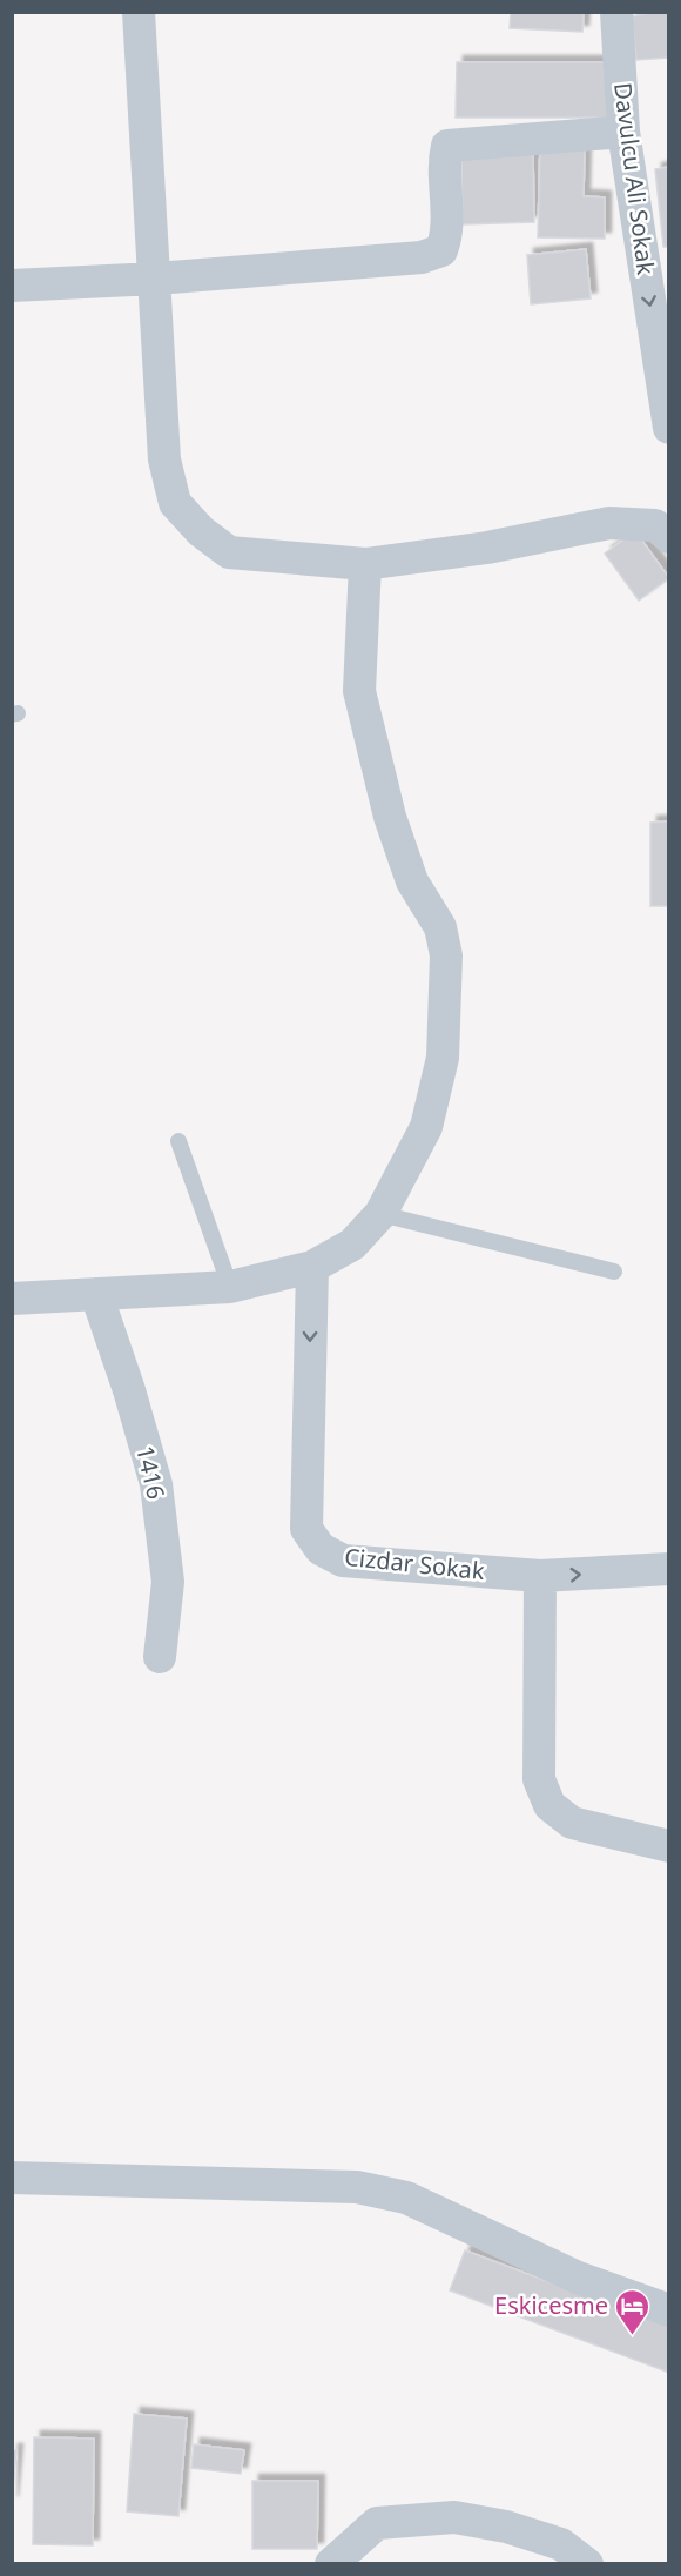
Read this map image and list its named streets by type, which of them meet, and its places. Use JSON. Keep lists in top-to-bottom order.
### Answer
{
  "streets": {
    "street": ["Davulcu Ali Sokak", "1416", "Cizdar Sokak"]
  },
  "one_way": ["Davulcu Ali Sokak"],
  "places": {
    "hotel": ["Eskicesme"]
  }
}
